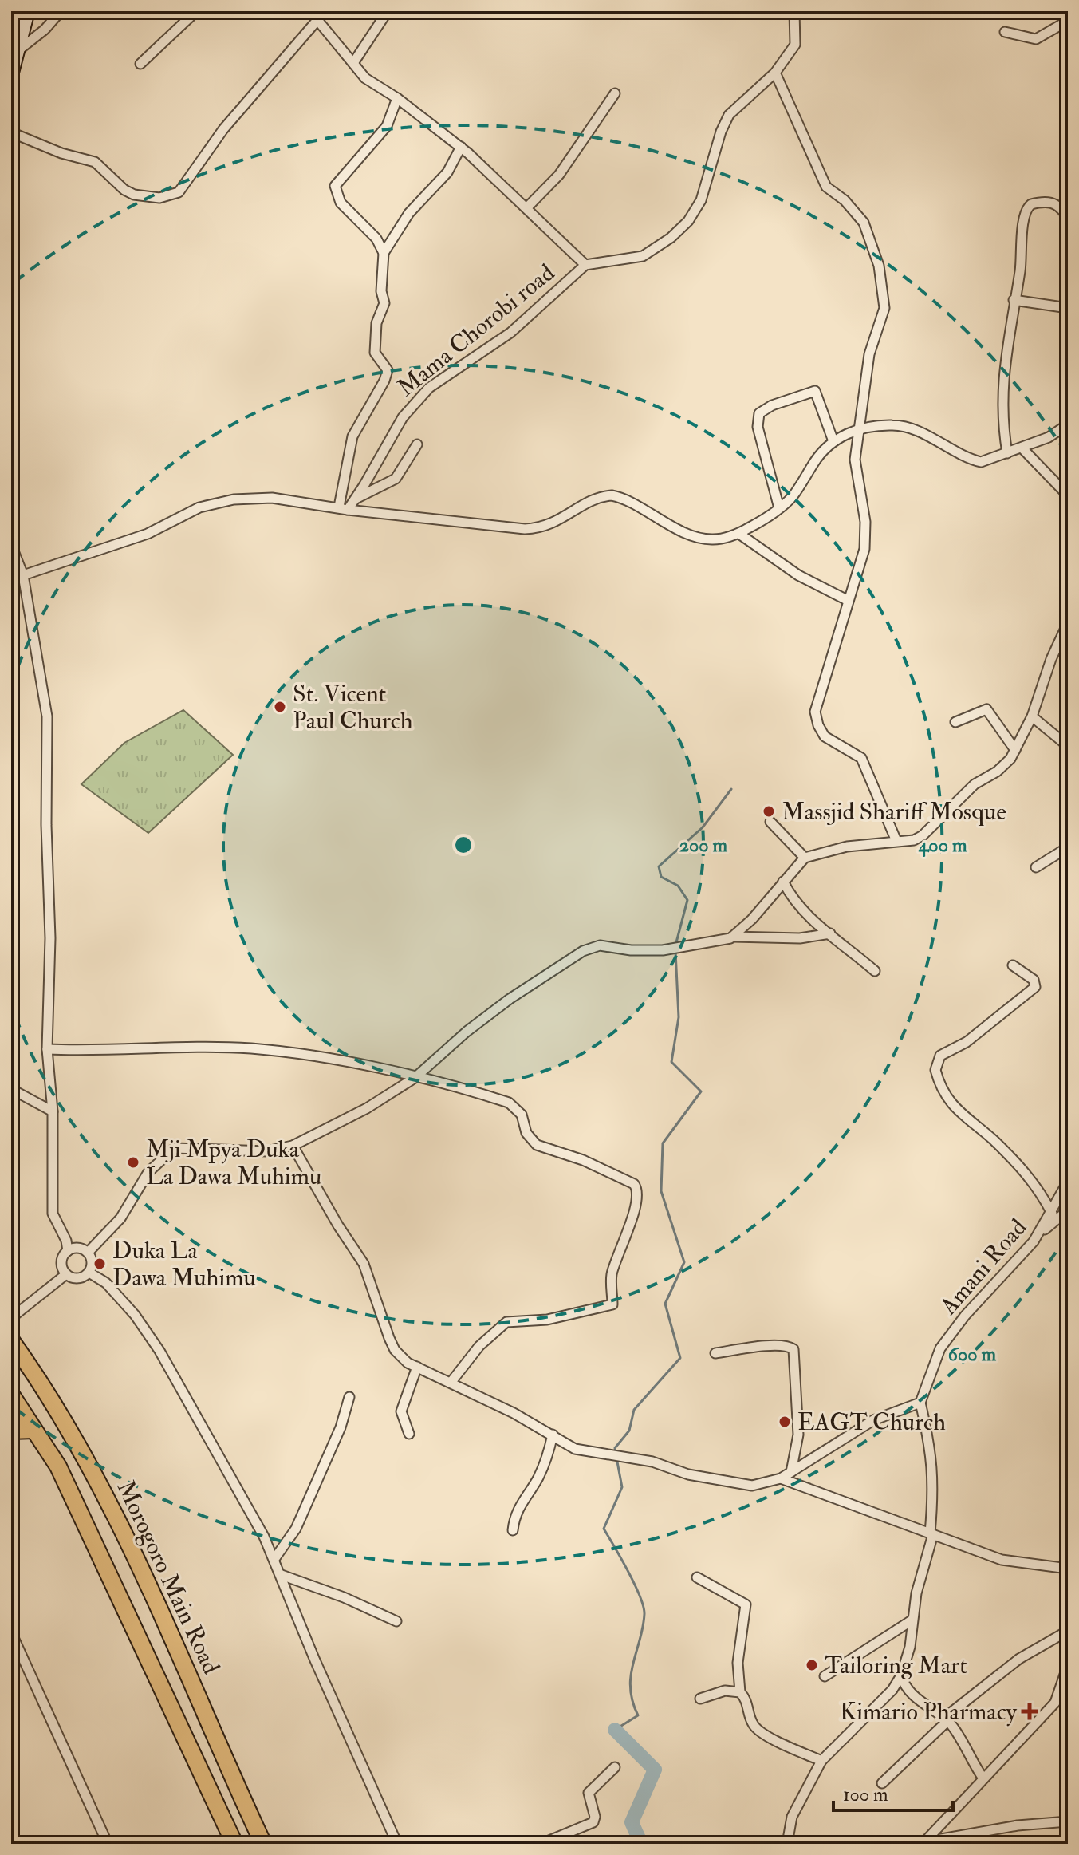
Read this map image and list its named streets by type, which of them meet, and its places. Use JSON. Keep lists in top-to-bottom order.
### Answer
{
  "streets": {
    "highway": ["Morogoro Main Road"],
    "street": ["Mama Chorobi road", "Amani Road"]
  },
  "places": {
    "other": [
      "St. Vicent Paul Church",
      "Massjid Shariff Mosque",
      "Mji Mpya Duka La Dawa Muhimu",
      "Duka La Dawa Muhimu",
      "EAGT Church",
      "Tailoring Mart"
    ],
    "health": ["Kimario Pharmacy"]
  },
  "scale_bar": "100 m",
  "rings": ["200 m", "400 m", "600 m"]
}
